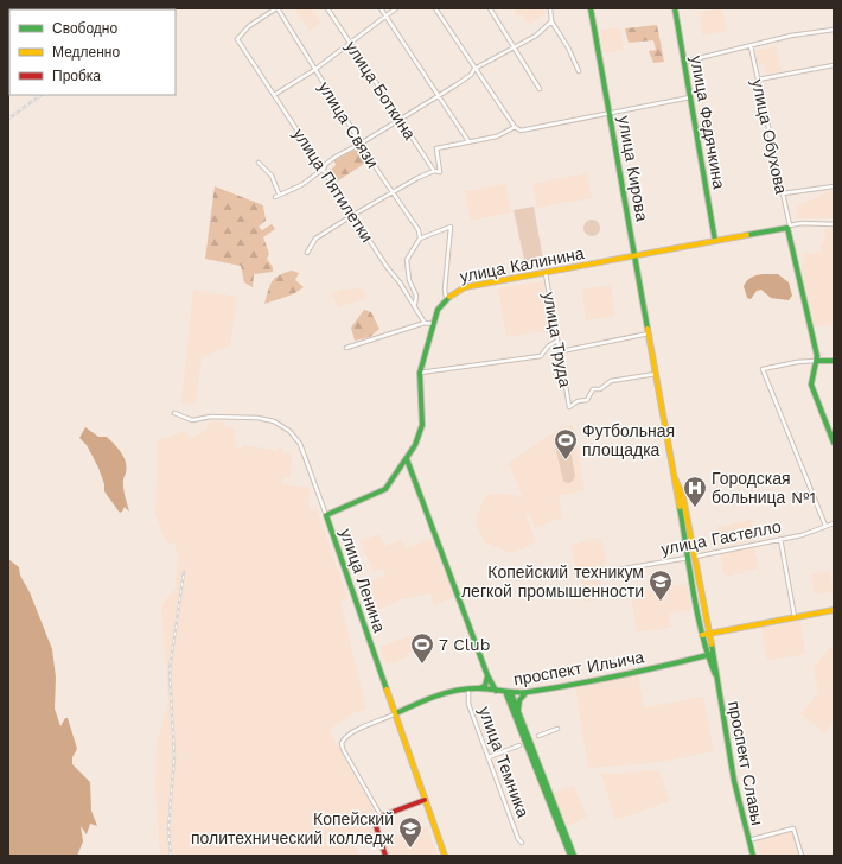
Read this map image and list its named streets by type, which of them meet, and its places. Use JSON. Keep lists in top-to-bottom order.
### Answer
{
  "streets": {
    "street": [
      "улица Боткина",
      "улица Федячкина",
      "улица Связи",
      "улица Обухова",
      "улица Кирова",
      "улица Пятилетки",
      "улица Калинина",
      "улица Труда",
      "улица Гастелло",
      "улица Ленина",
      "проспект Ильича",
      "улица Темника",
      "проспект Славы"
    ]
  },
  "crossings": [
    ["улица Федячкина", "улица Калинина"],
    ["улица Связи", "улица Пятилетки"],
    ["улица Обухова", "улица Калинина"],
    ["улица Кирова", "улица Калинина"],
    ["улица Кирова", "проспект Славы"],
    ["улица Калинина", "улица Труда"],
    ["улица Калинина", "улица Ленина"],
    ["улица Калинина", "улица Темника"],
    ["улица Труда", "проспект Славы"],
    ["улица Гастелло", "проспект Славы"],
    ["улица Ленина", "проспект Ильича"],
    ["проспект Ильича", "улица Темника"],
    ["проспект Ильича", "проспект Славы"]
  ],
  "places": {
    "sports": ["Футбольная площадка", "7 Club"],
    "hospital": ["Городская больница №1"],
    "school or university": ["Копейский техникум легкой промышенности", "Копейский политехнический колледж"]
  },
  "legend": ["Свободно", "Медленно", "Пробка"]
}
